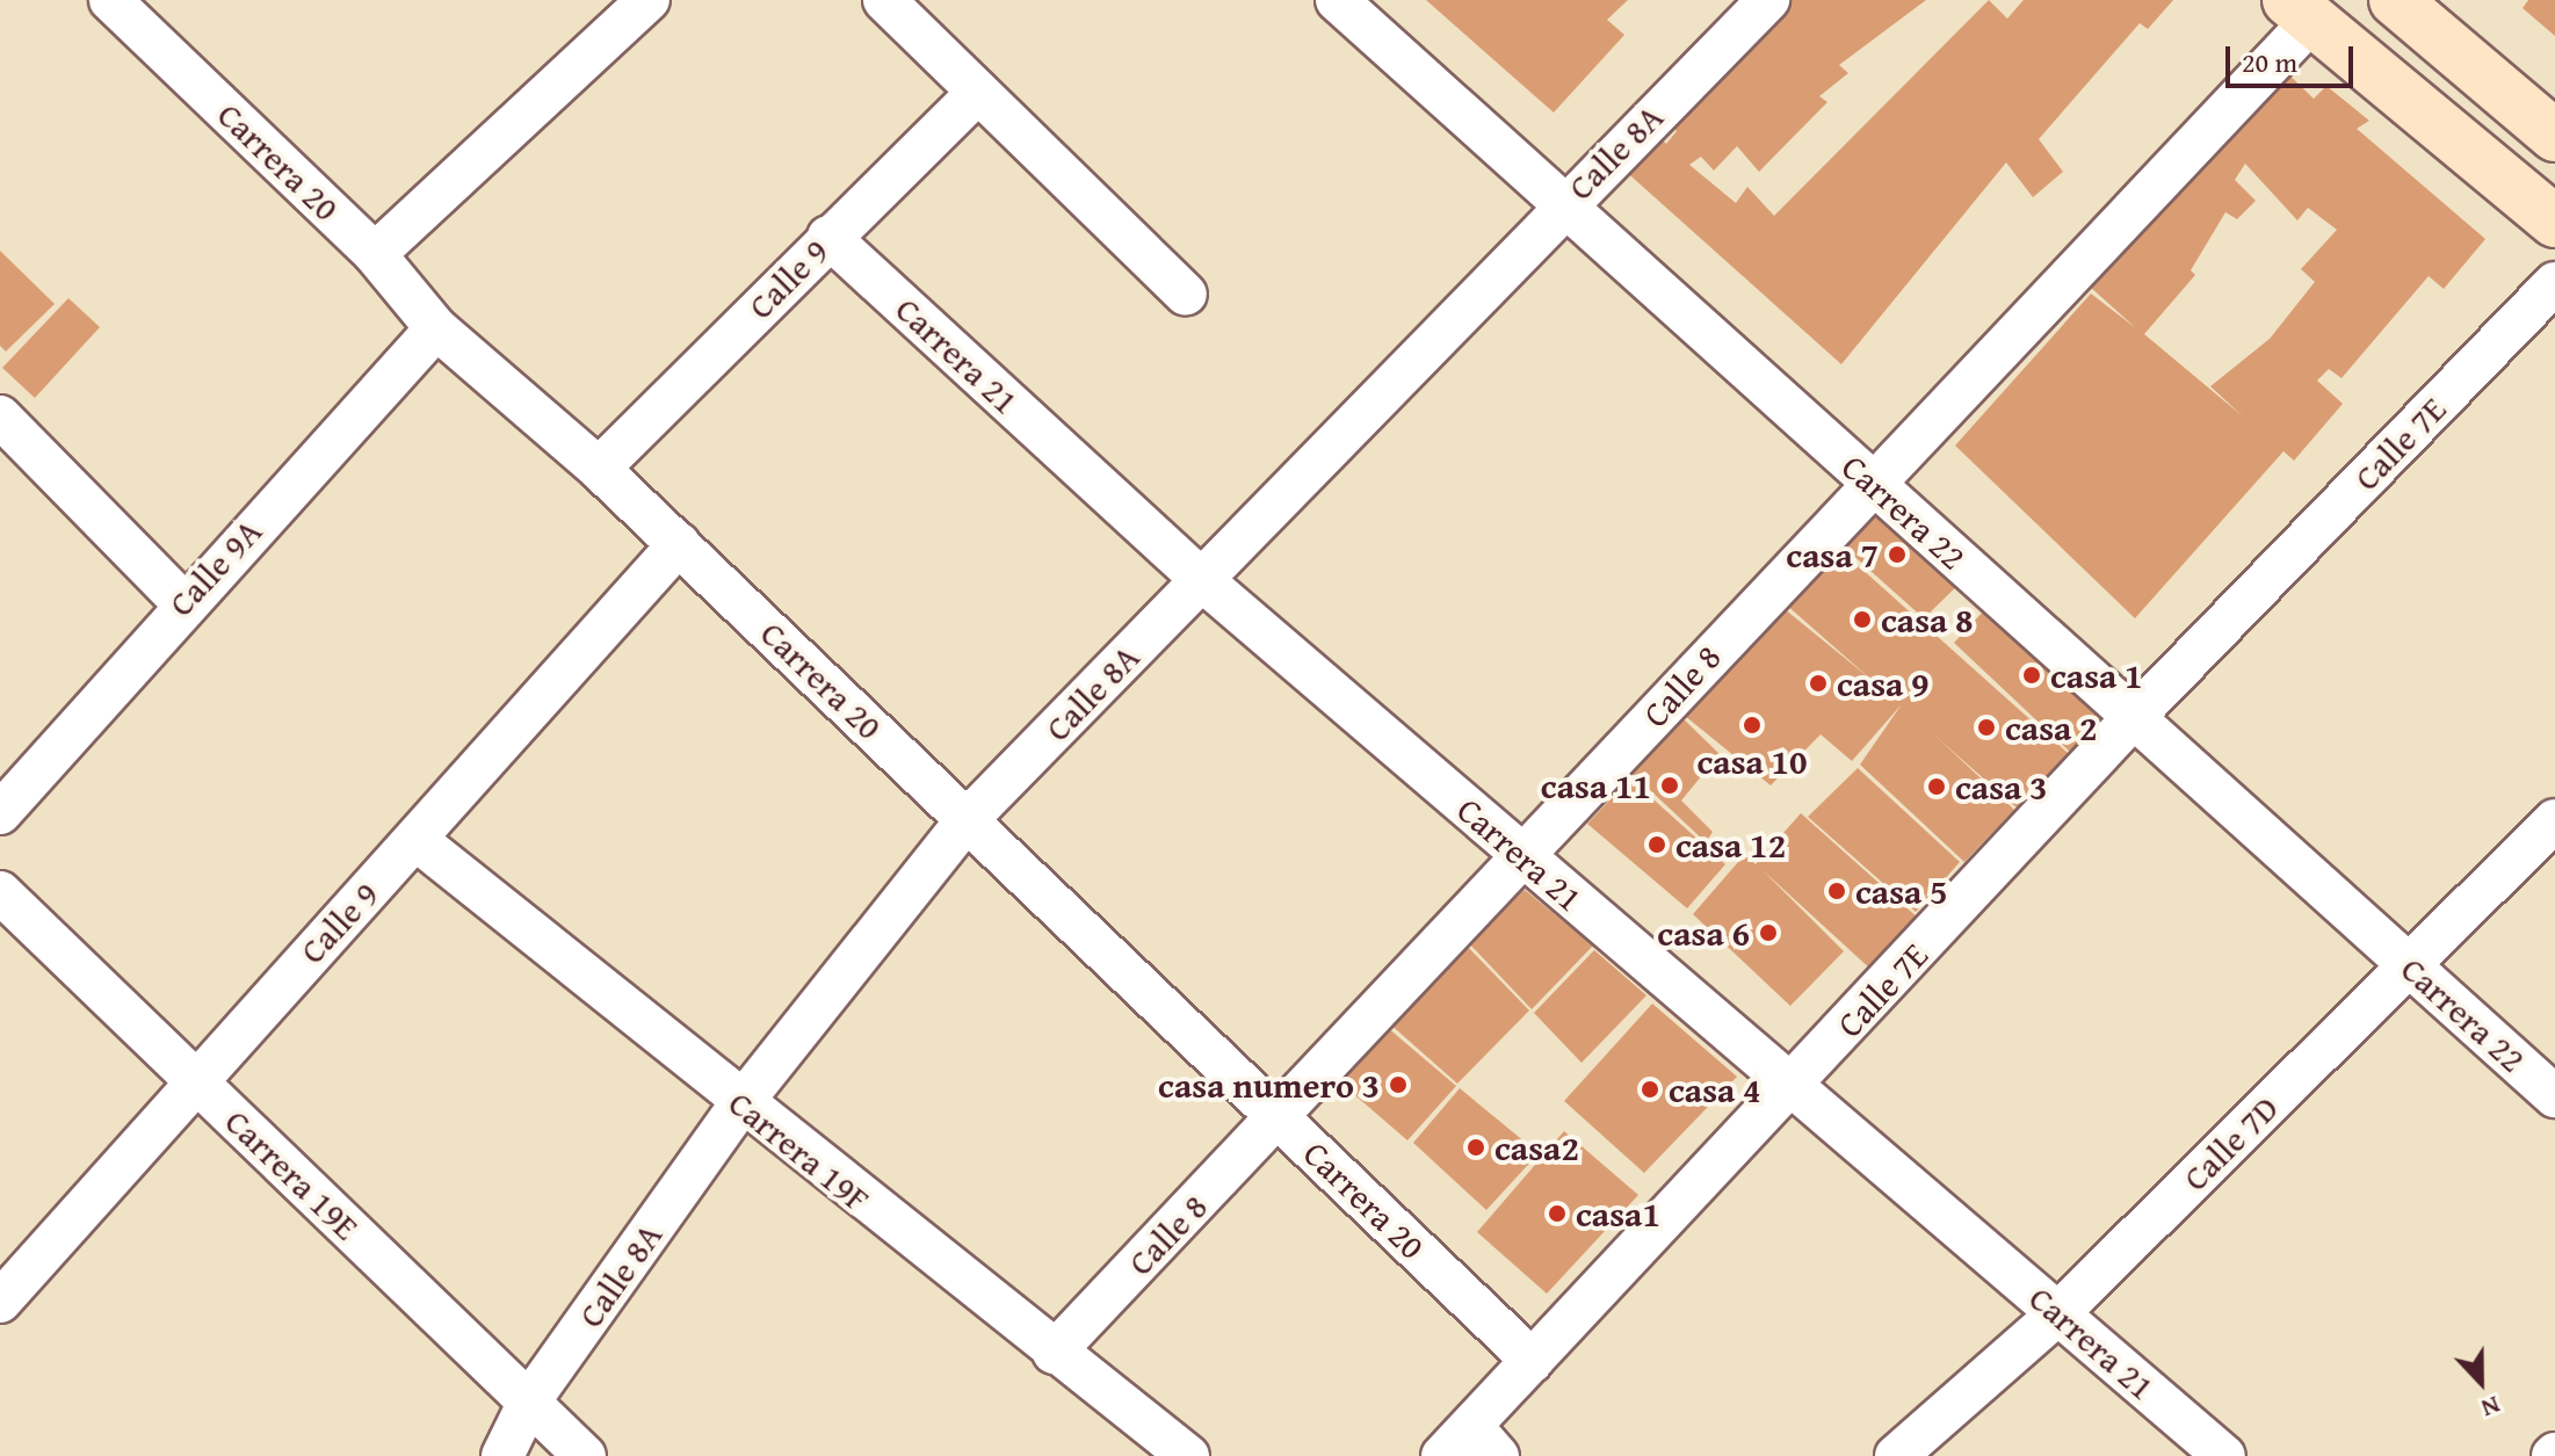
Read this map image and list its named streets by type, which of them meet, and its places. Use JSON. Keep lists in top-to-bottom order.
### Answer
{
  "streets": {
    "street": [
      "Calle 8A",
      "Carrera 20",
      "Calle 9",
      "Carrera 21",
      "Calle 7E",
      "Carrera 22",
      "Calle 9A",
      "Calle 8",
      "Calle 7D",
      "Carrera 19F",
      "Carrera 19E"
    ]
  },
  "crossings": [
    ["Calle 8A", "Carrera 20"],
    ["Calle 8A", "Carrera 21"],
    ["Calle 8A", "Carrera 22"],
    ["Calle 8A", "Carrera 19F"],
    ["Calle 8A", "Carrera 19E"],
    ["Carrera 20", "Calle 9"],
    ["Carrera 20", "Calle 7E"],
    ["Carrera 20", "Calle 9A"],
    ["Carrera 20", "Calle 8"],
    ["Calle 9", "Carrera 21"],
    ["Calle 9", "Carrera 19F"],
    ["Calle 9", "Carrera 19E"],
    ["Carrera 21", "Calle 7E"],
    ["Carrera 21", "Calle 8"],
    ["Carrera 21", "Calle 7D"],
    ["Calle 7E", "Carrera 22"],
    ["Carrera 22", "Calle 8"],
    ["Carrera 22", "Calle 7D"],
    ["Calle 8", "Carrera 19F"]
  ],
  "places": [
    "casa 7",
    "casa 8",
    "casa 1",
    "casa 9",
    "casa 10",
    "casa 2",
    "casa 11",
    "casa 3",
    "casa 12",
    "casa 5",
    "casa 6",
    "casa numero 3",
    "casa 4",
    "casa2",
    "casa1"
  ],
  "scale_bar": "20 m",
  "north": "bottom"
}
